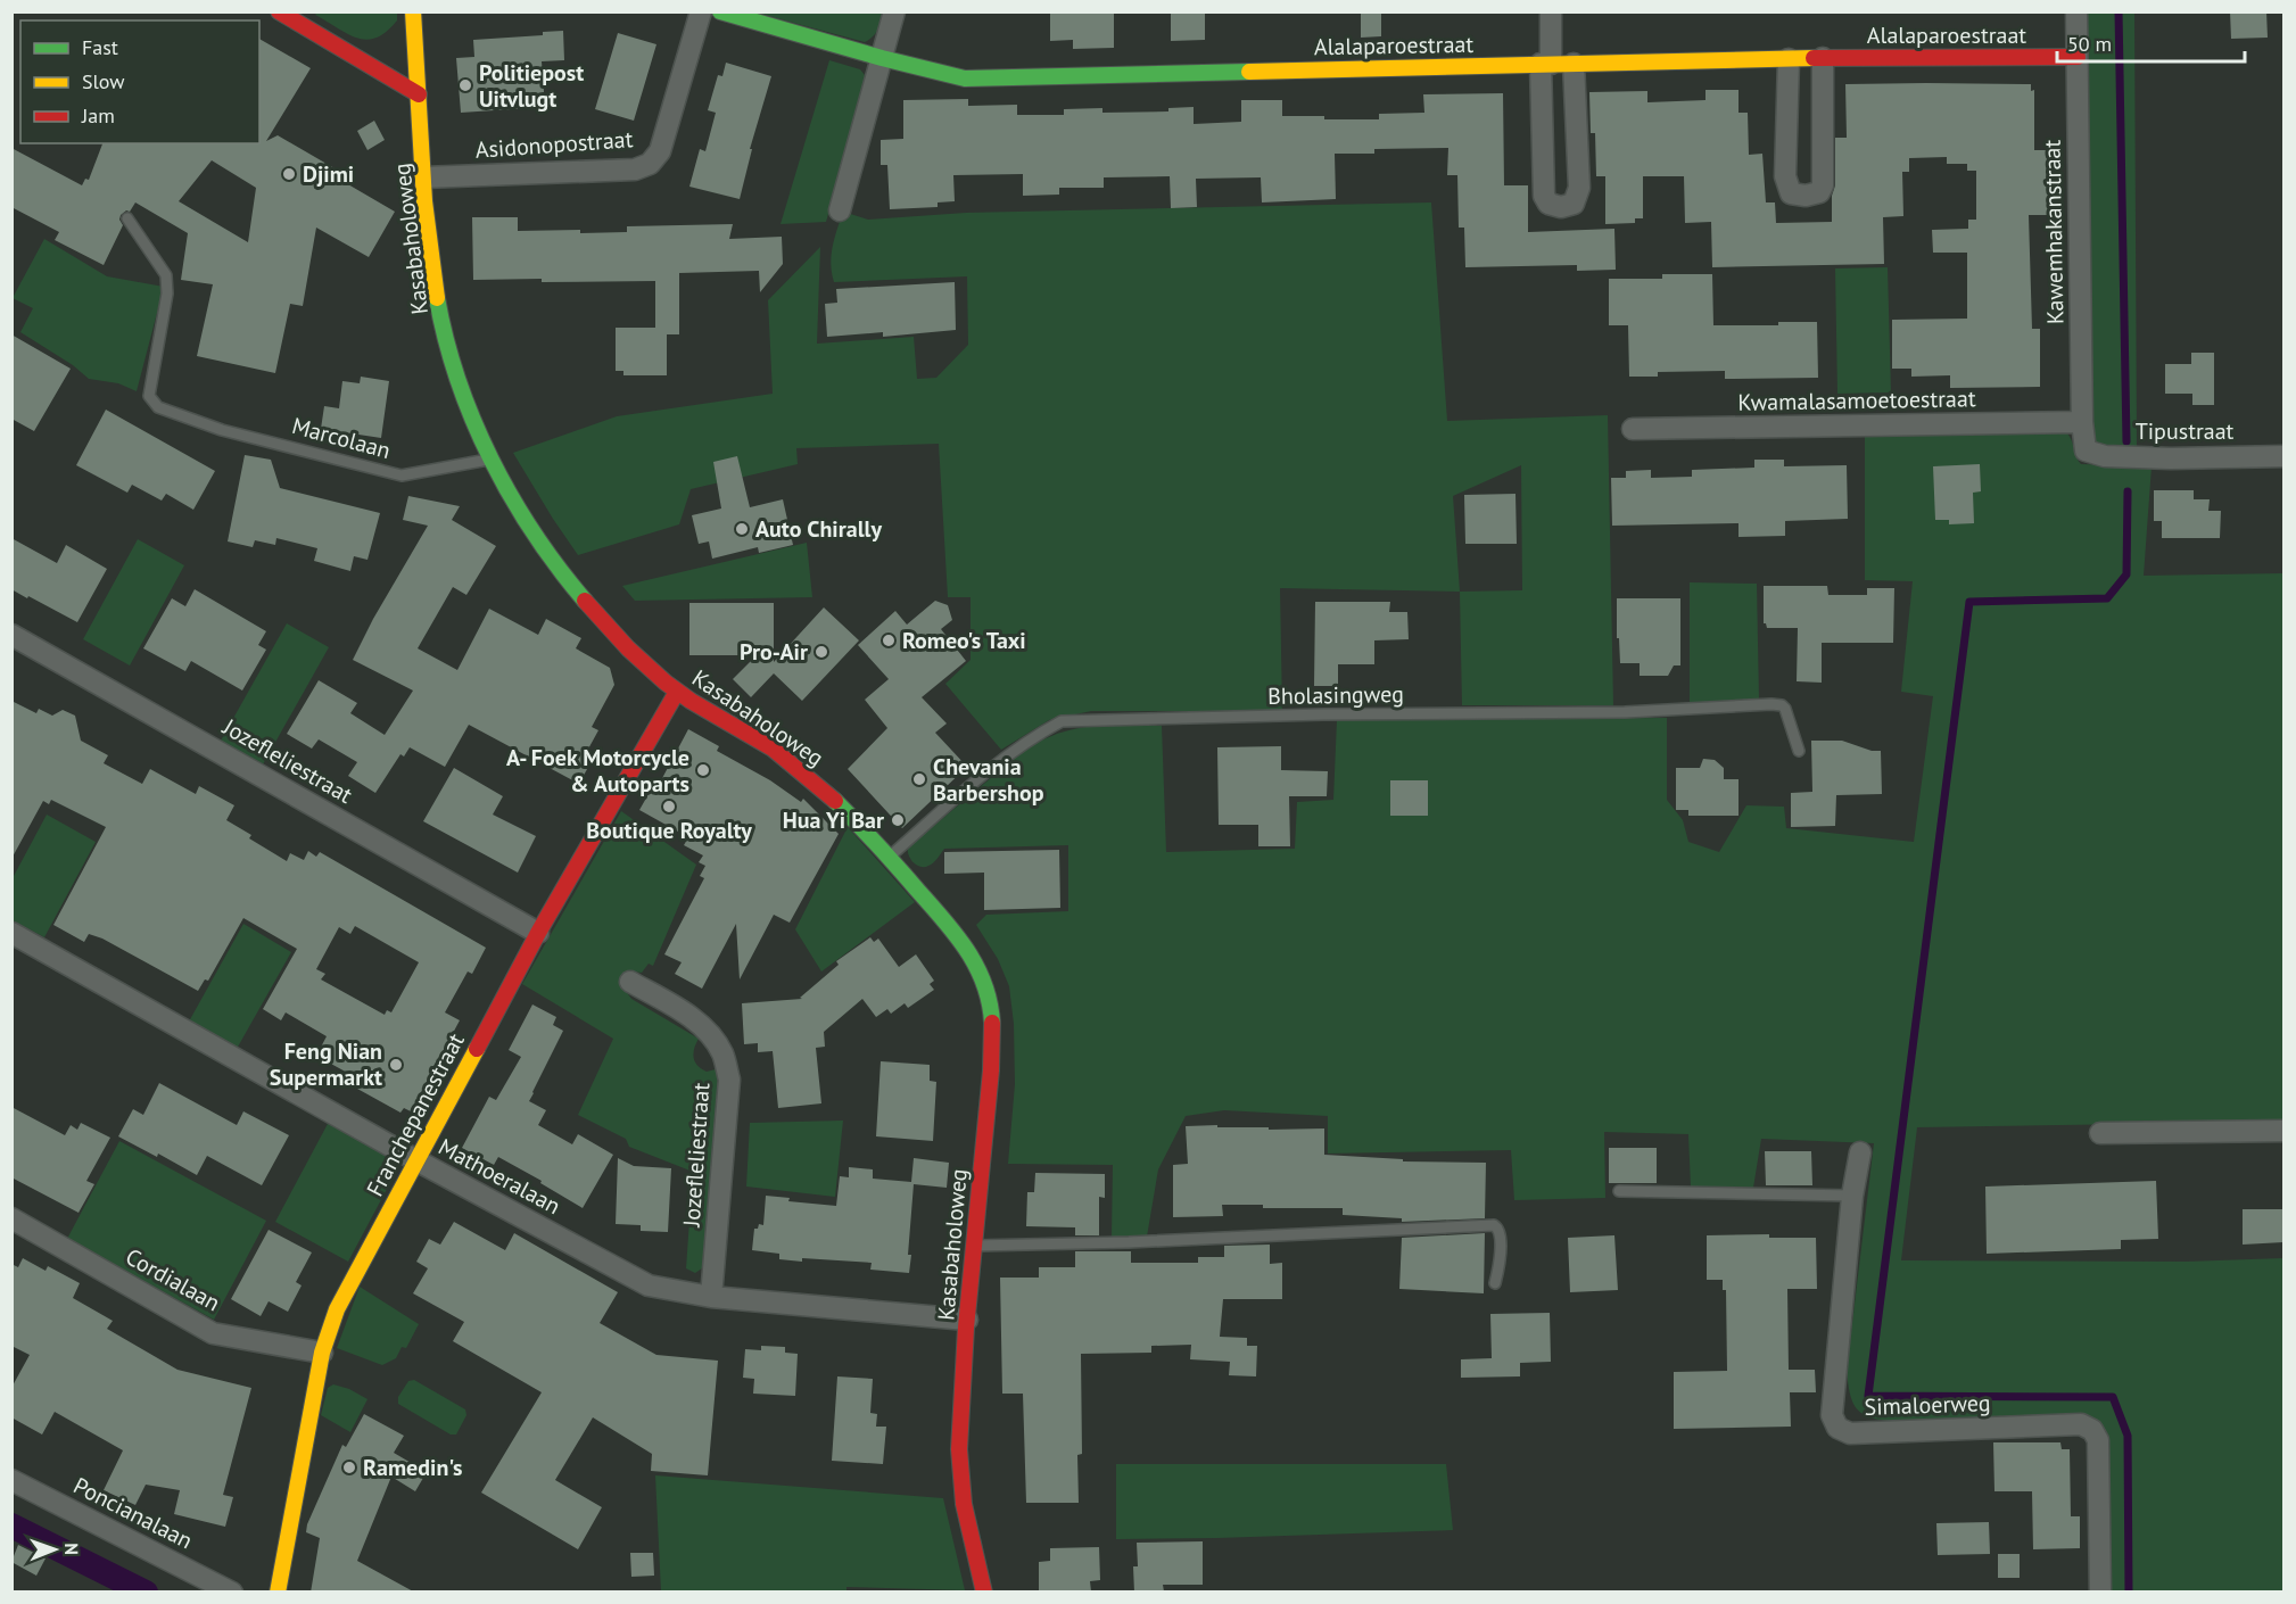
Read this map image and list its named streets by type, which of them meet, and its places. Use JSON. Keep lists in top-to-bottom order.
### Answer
{
  "streets": {
    "street": [
      "Alalaparoestraat",
      "Asidonopostraat",
      "Kawemhakanstraat",
      "Kasabaholoweg",
      "Kwamalasamoetoestraat",
      "Tipustraat",
      "Jozefleliestraat",
      "Franchepanestraat",
      "Mathoeralaan",
      "Cordialaan",
      "Simaloerweg",
      "Poncianalaan"
    ],
    "lane": ["Marcolaan", "Bholasingweg"]
  },
  "crossings": [
    ["Alalaparoestraat", "Kawemhakanstraat"],
    ["Asidonopostraat", "Kasabaholoweg"],
    ["Kawemhakanstraat", "Kwamalasamoetoestraat"],
    ["Kawemhakanstraat", "Tipustraat"],
    ["Kasabaholoweg", "Marcolaan"],
    ["Kasabaholoweg", "Bholasingweg"],
    ["Kasabaholoweg", "Franchepanestraat"],
    ["Kasabaholoweg", "Mathoeralaan"],
    ["Jozefleliestraat", "Franchepanestraat"],
    ["Jozefleliestraat", "Mathoeralaan"],
    ["Franchepanestraat", "Mathoeralaan"],
    ["Franchepanestraat", "Cordialaan"]
  ],
  "places": [
    "Politiepost Uitvlugt",
    "Djimi",
    "Auto Chirally",
    "Romeo's Taxi",
    "Pro-Air",
    "A- Foek Motorcycle & Autoparts",
    "Chevania Barbershop",
    "Boutique Royalty",
    "Hua Yi Bar",
    "Feng Nian Supermarkt",
    "Ramedin's"
  ],
  "legend": ["Fast", "Slow", "Jam"],
  "scale_bar": "50 m",
  "north": "right"
}
